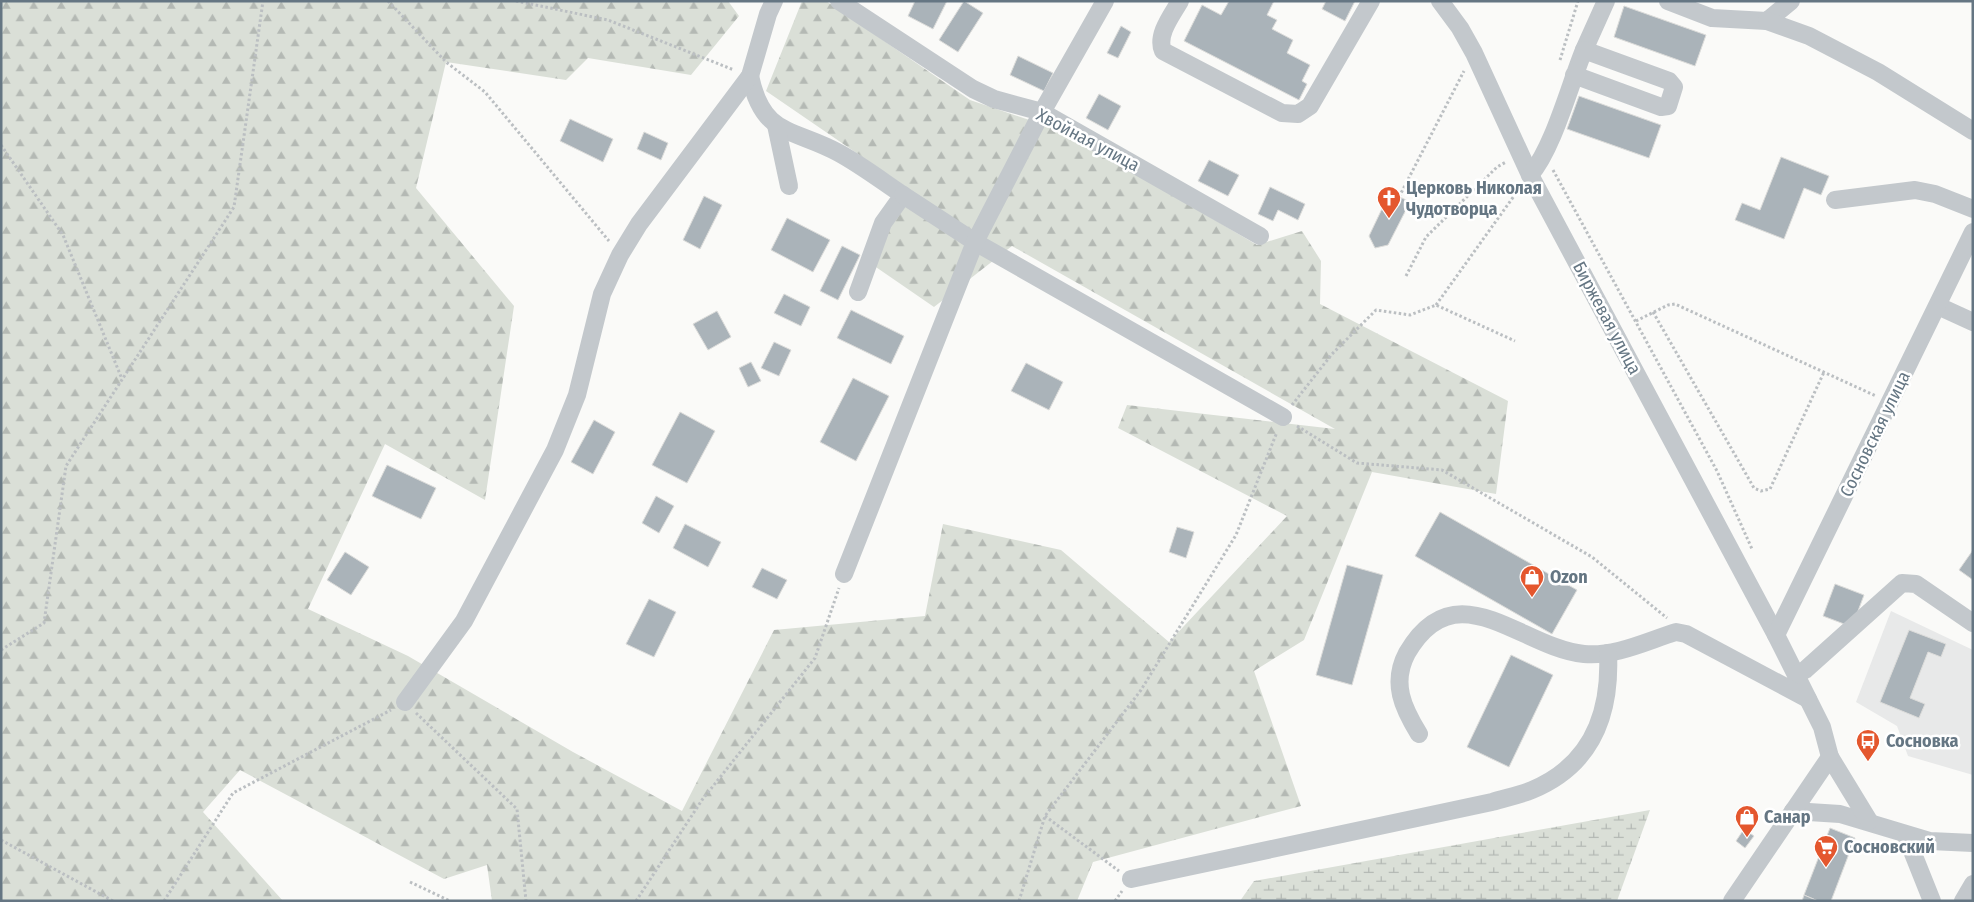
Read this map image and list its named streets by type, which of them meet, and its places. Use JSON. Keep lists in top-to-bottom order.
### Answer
{
  "streets": {
    "street": ["Хвойная улица", "Биржевая улица", "Сосновская улица"]
  },
  "crossings": [
    ["Биржевая улица", "Сосновская улица"]
  ],
  "places": {
    "church": ["Церковь Николая Чудотворца"],
    "shop": ["Ozon", "Санар"],
    "bus stop": ["Сосновка"],
    "supermarket": ["Сосновский"]
  }
}
